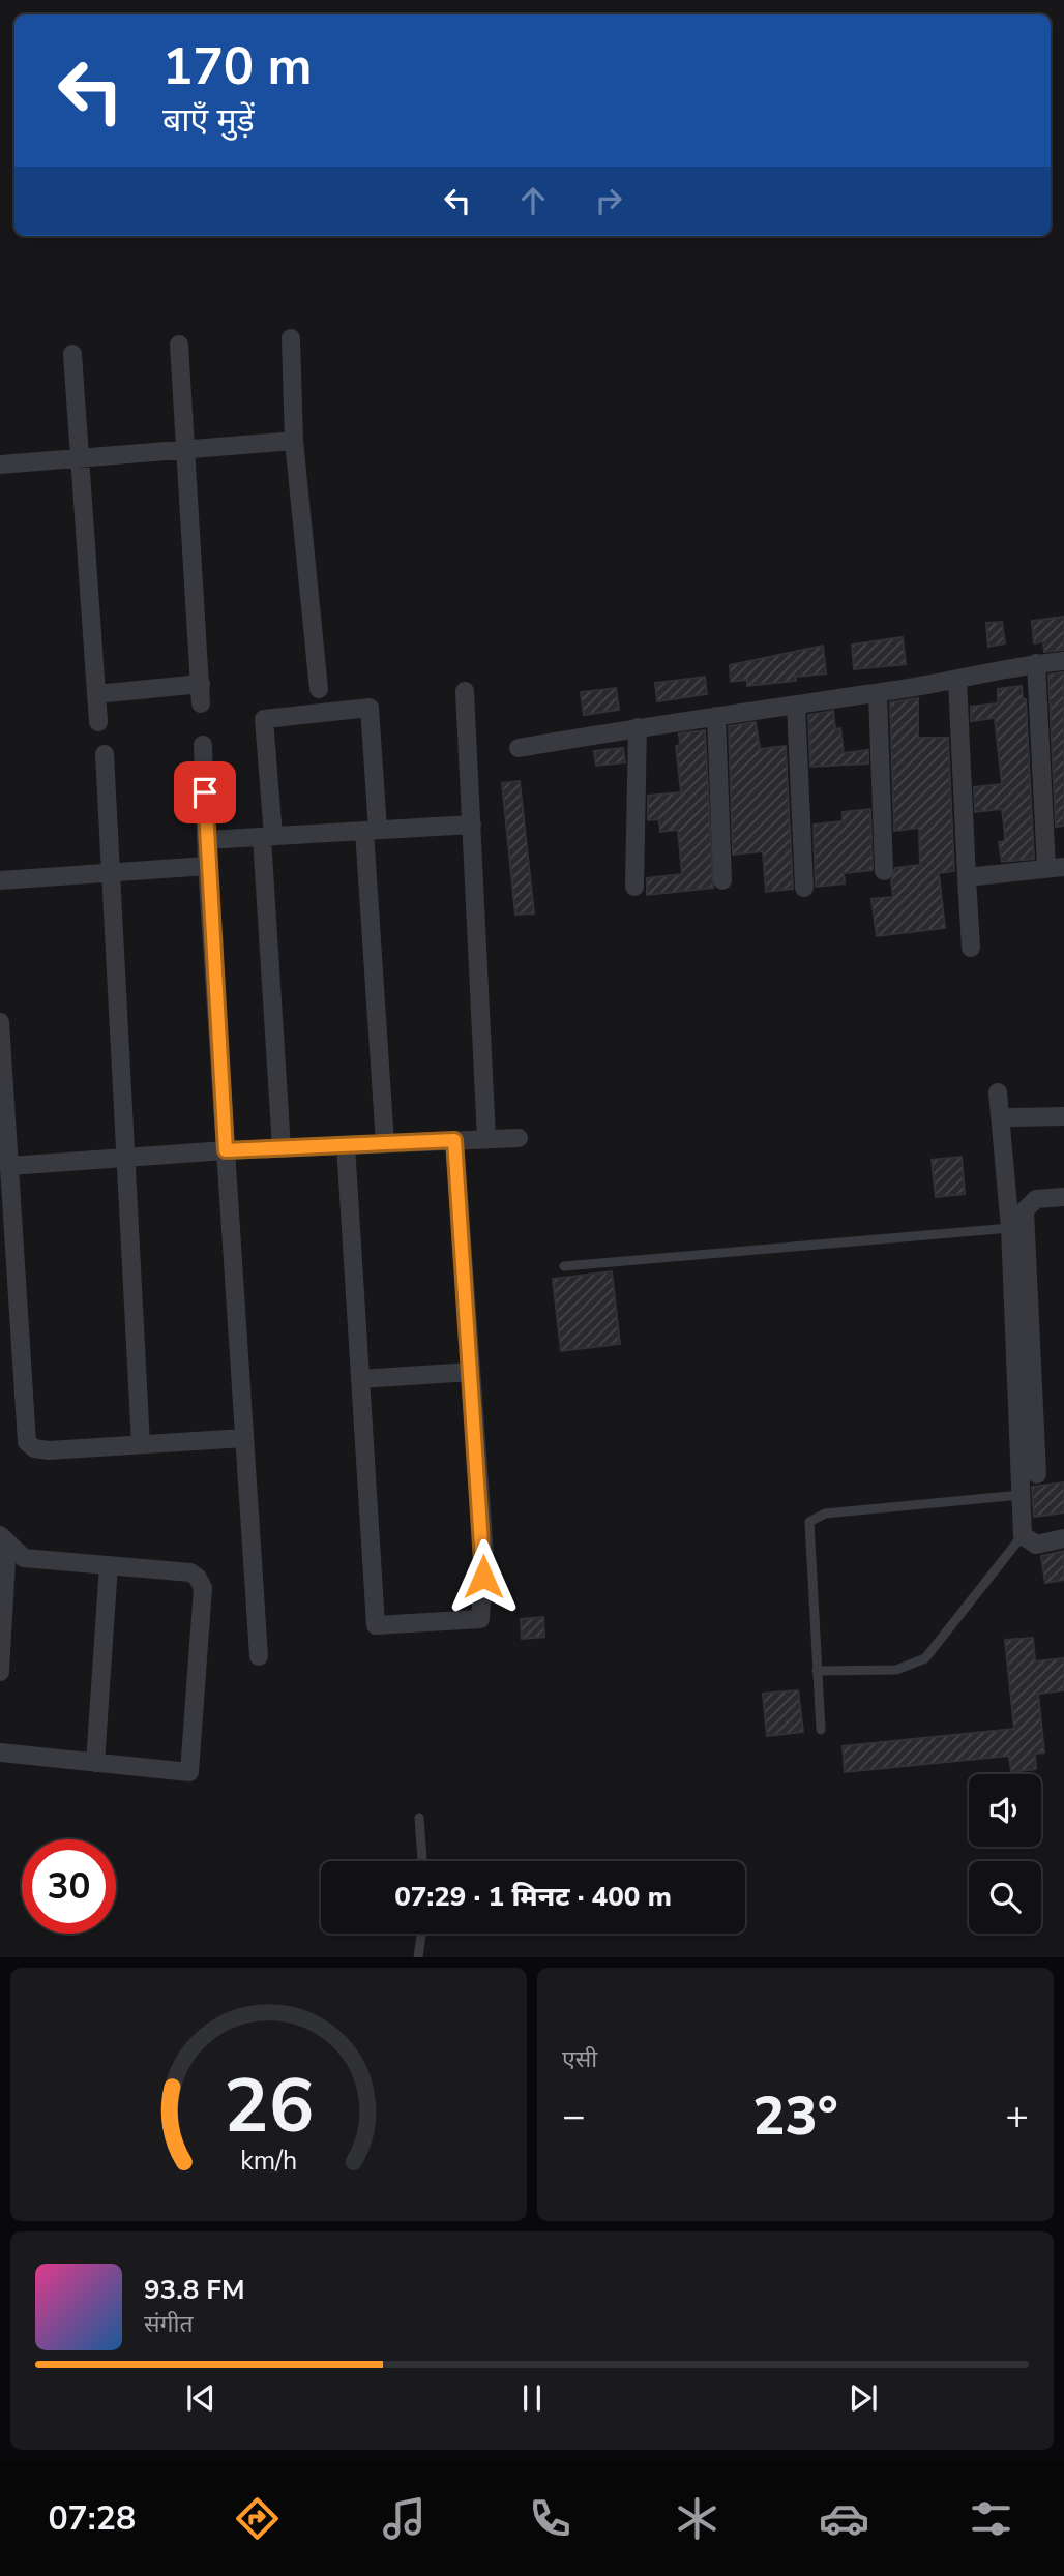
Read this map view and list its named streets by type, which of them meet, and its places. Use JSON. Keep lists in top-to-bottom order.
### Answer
{
  "page": {
    "turn": ["170 m", "बाएँ मुड़ें"],
    "limit": "30",
    "trip": "07:29 · 1 मिनट · 400 m",
    "tile": "एसी",
    "heat": ["−", "23°", "+"],
    "song": ["93.8 FM", "संगीत"],
    "tabs": "07:28",
    "gauge": ["26", "km/h"]
  }
}
